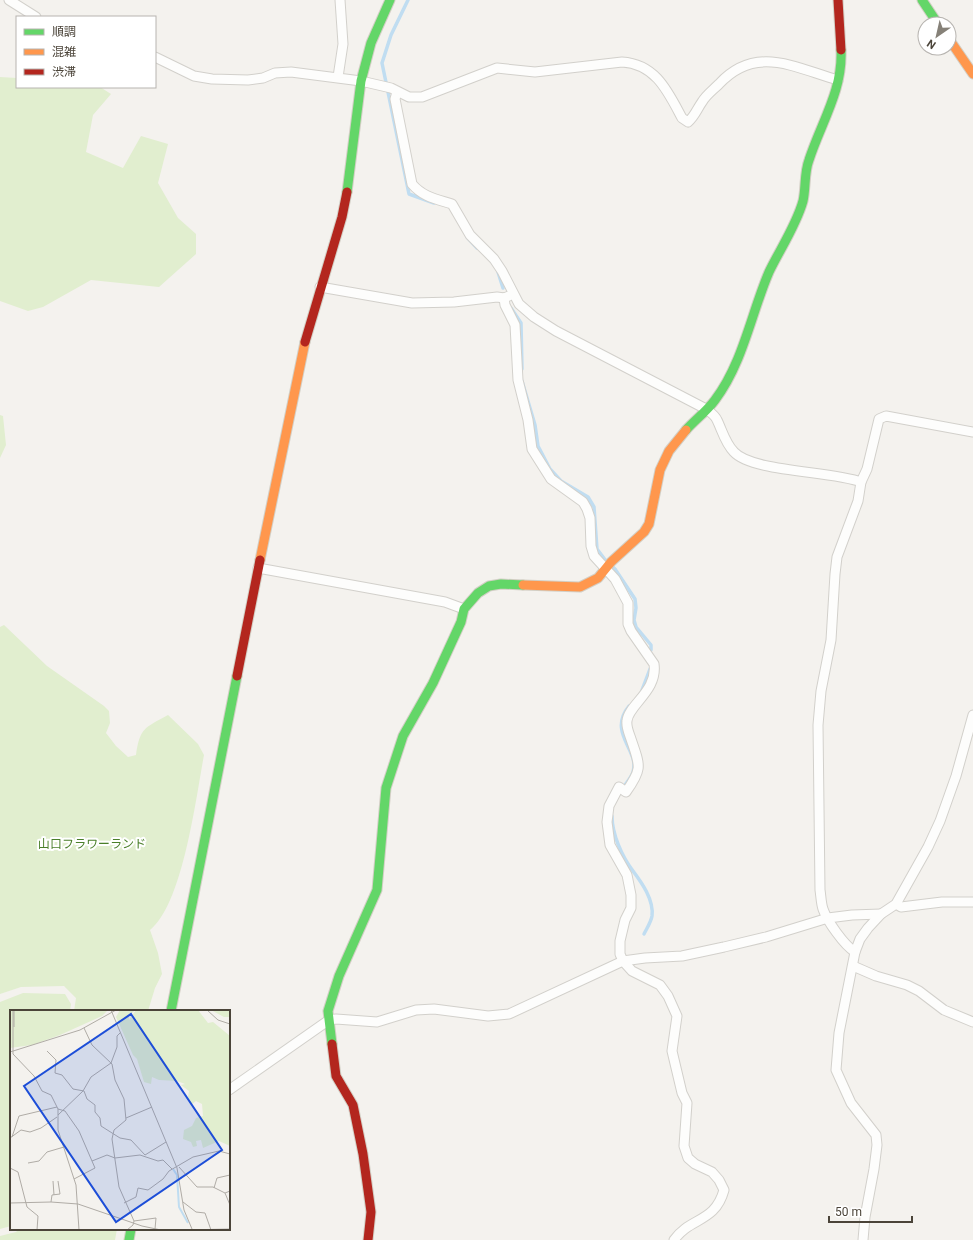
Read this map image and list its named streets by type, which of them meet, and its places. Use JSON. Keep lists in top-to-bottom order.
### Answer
{
  "parks": ["山口フラワーランド"],
  "legend": ["順調", "混雑", "渋滞"],
  "scale_bar": "50 m",
  "north": "bottom left"
}
